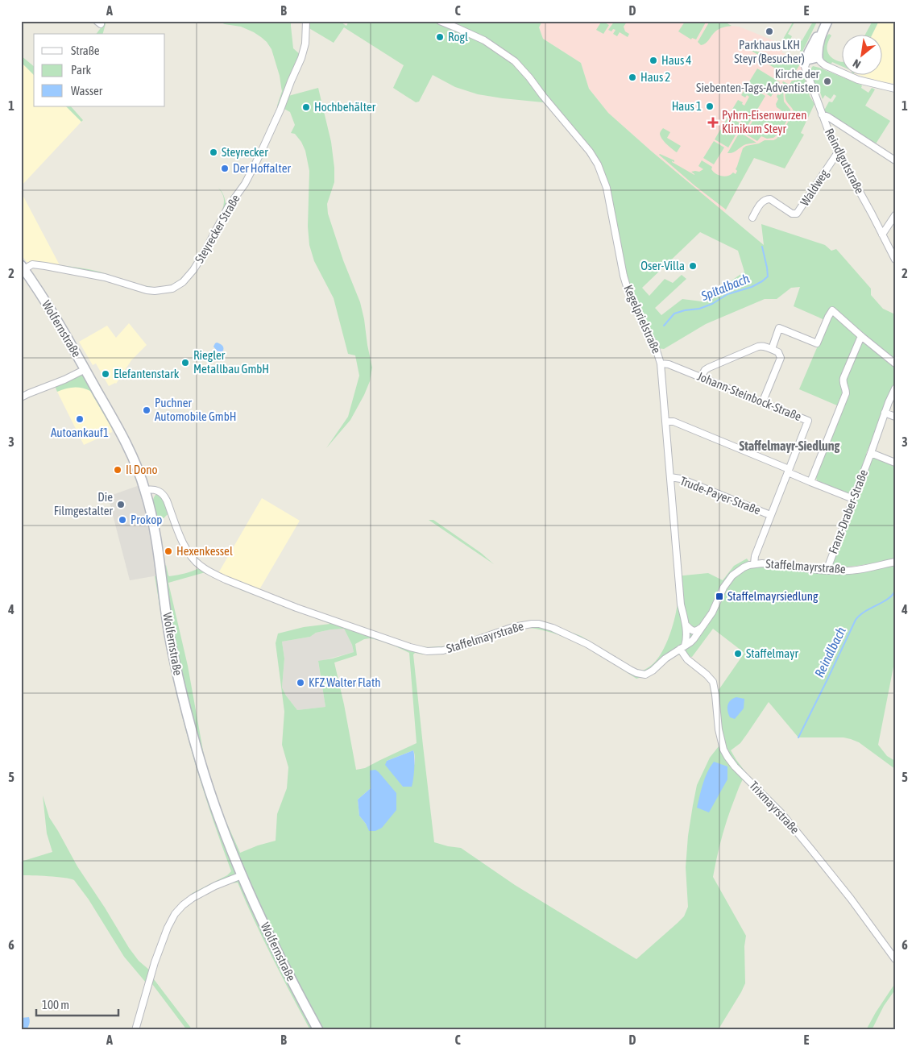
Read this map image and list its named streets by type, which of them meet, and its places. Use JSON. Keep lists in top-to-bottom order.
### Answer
{
  "streets": {
    "main road": ["Reindlgutstraße", "Wolfernstraße"],
    "street": [
      "Waldweg",
      "Steyrecker Straße",
      "Kegelprielstraße",
      "Johann-Steinbock-Straße",
      "Trude-Payer-Straße",
      "Franz-Draber-Straße",
      "Staffelmayrstraße",
      "Trixmayrstraße"
    ]
  },
  "crossings": [
    ["Reindlgutstraße", "Waldweg"],
    ["Steyrecker Straße", "Wolfernstraße"],
    ["Kegelprielstraße", "Johann-Steinbock-Straße"],
    ["Kegelprielstraße", "Trude-Payer-Straße"],
    ["Kegelprielstraße", "Staffelmayrstraße"],
    ["Kegelprielstraße", "Trixmayrstraße"],
    ["Wolfernstraße", "Staffelmayrstraße"],
    ["Johann-Steinbock-Straße", "Trude-Payer-Straße"],
    ["Johann-Steinbock-Straße", "Staffelmayrstraße"],
    ["Franz-Draber-Straße", "Staffelmayrstraße"],
    ["Staffelmayrstraße", "Trixmayrstraße"]
  ],
  "districts": ["Staffelmayr-Siedlung"],
  "water": ["Spitalbach", "Reindlbach"],
  "places": {
    "other": [
      "Parkhaus LKH Steyr (Besucher)",
      "Rogl",
      "Haus 4",
      "Haus 2",
      "Kirche der Siebenten-Tags-Adventisten",
      "Haus 1",
      "Hochbehälter",
      "Steyrecker",
      "Der Hoffalter",
      "Oser-Villa",
      "Riegler Metallbau GmbH",
      "Elefantenstark",
      "Puchner Automobile GmbH",
      "Autoankauf1",
      "Il Dono",
      "Die Filmgestalter",
      "Prokop",
      "Hexenkessel",
      "Staffelmayr",
      "KFZ Walter Flath"
    ],
    "health": ["Pyhrn-Eisenwurzen Klinikum Steyr"],
    "transit": ["Staffelmayrsiedlung"]
  },
  "legend": ["Straße", "Park", "Wasser"],
  "scale_bar": "100 m",
  "north": "bottom left",
  "grid": {
    "columns": [
      "A",
      "B",
      "C",
      "D",
      "E"
    ],
    "rows": [
      "1",
      "2",
      "3",
      "4",
      "5",
      "6"
    ]
  }
}
